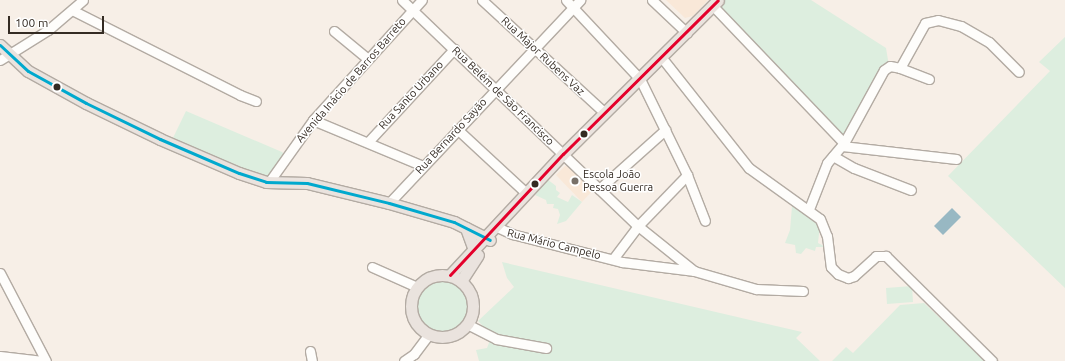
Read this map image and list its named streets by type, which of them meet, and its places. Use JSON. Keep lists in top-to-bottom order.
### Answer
{
  "streets": {
    "street": [
      "Rua Major Rubens Vaz",
      "Avenida Inácio de Barros Barreto",
      "Rua Santo Urbano",
      "Rua Belém de São Francisco",
      "Rua Bernardo Sayão",
      "Rua Mário Campelo"
    ]
  },
  "crossings": [
    ["Rua Major Rubens Vaz", "Rua Bernardo Sayão"],
    ["Avenida Inácio de Barros Barreto", "Rua Belém de São Francisco"],
    ["Rua Santo Urbano", "Rua Belém de São Francisco"],
    ["Rua Belém de São Francisco", "Rua Bernardo Sayão"],
    ["Rua Belém de São Francisco", "Rua Mário Campelo"]
  ],
  "places": ["Escola João Pessoa Guerra"],
  "scale_bar": "100 m"
}
